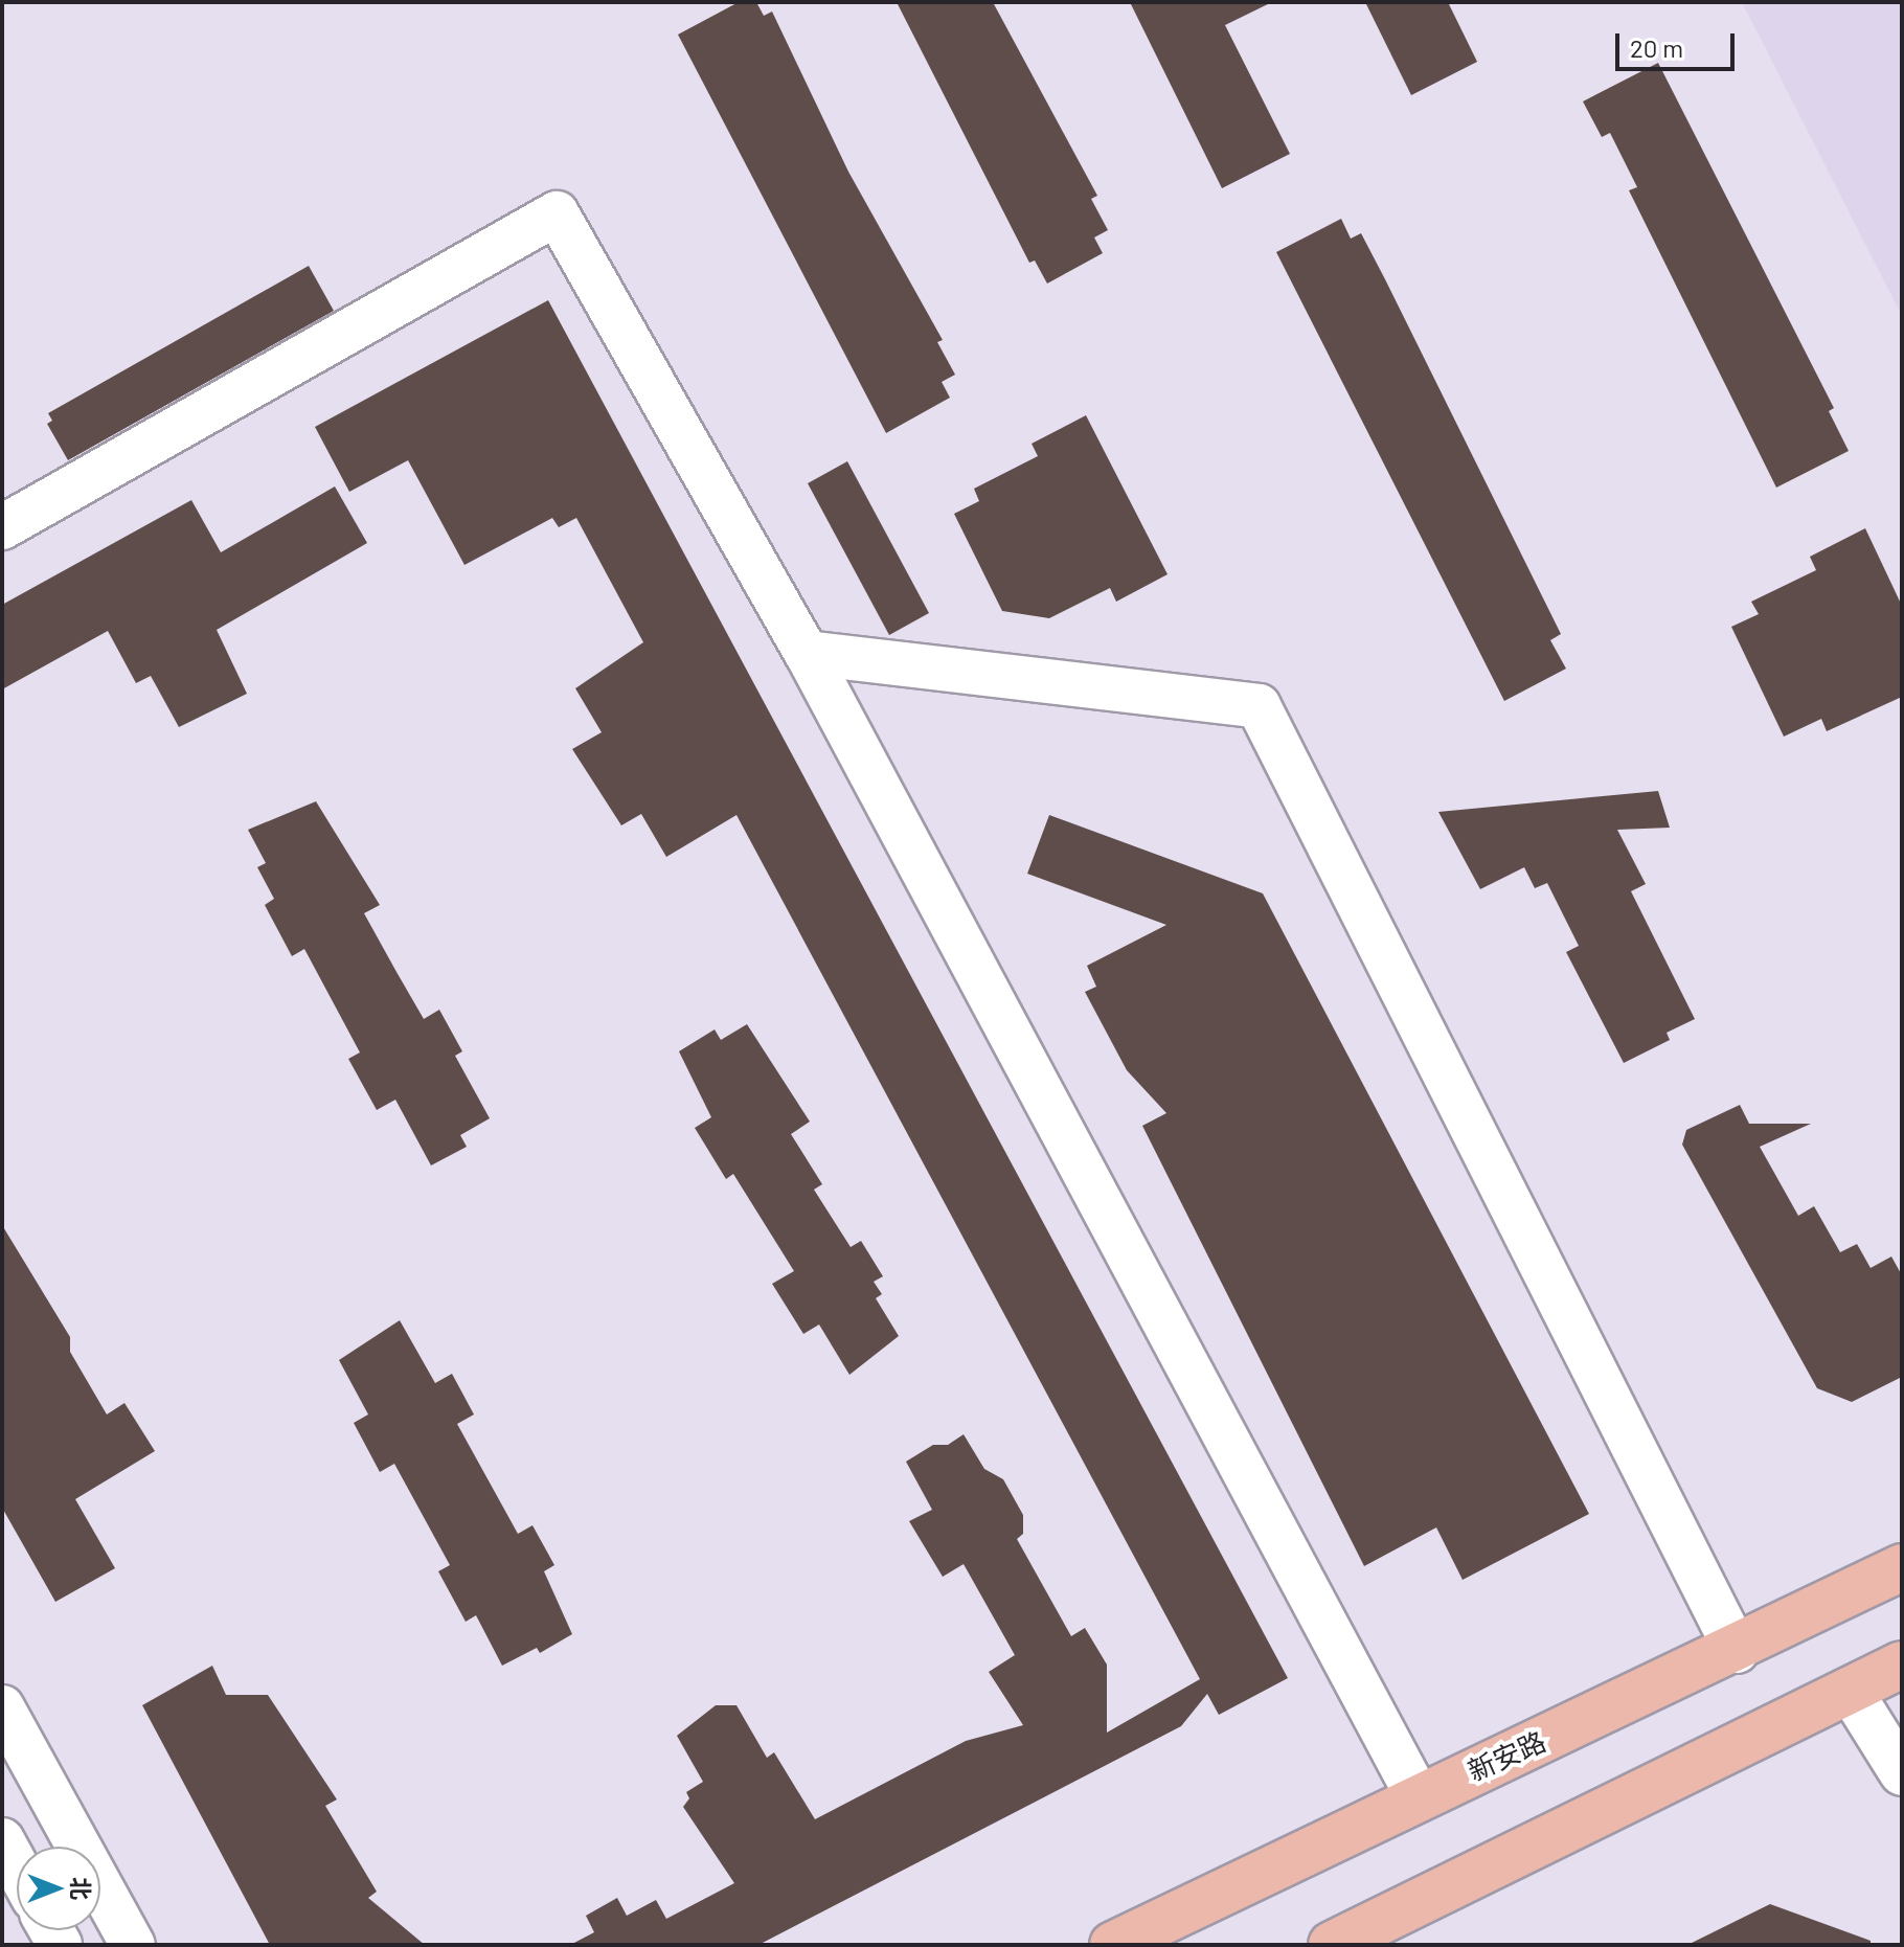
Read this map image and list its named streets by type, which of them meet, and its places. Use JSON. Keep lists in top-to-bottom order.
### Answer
{
  "streets": {
    "main road": ["新安路"]
  },
  "scale_bar": "20 m",
  "north": "right"
}
